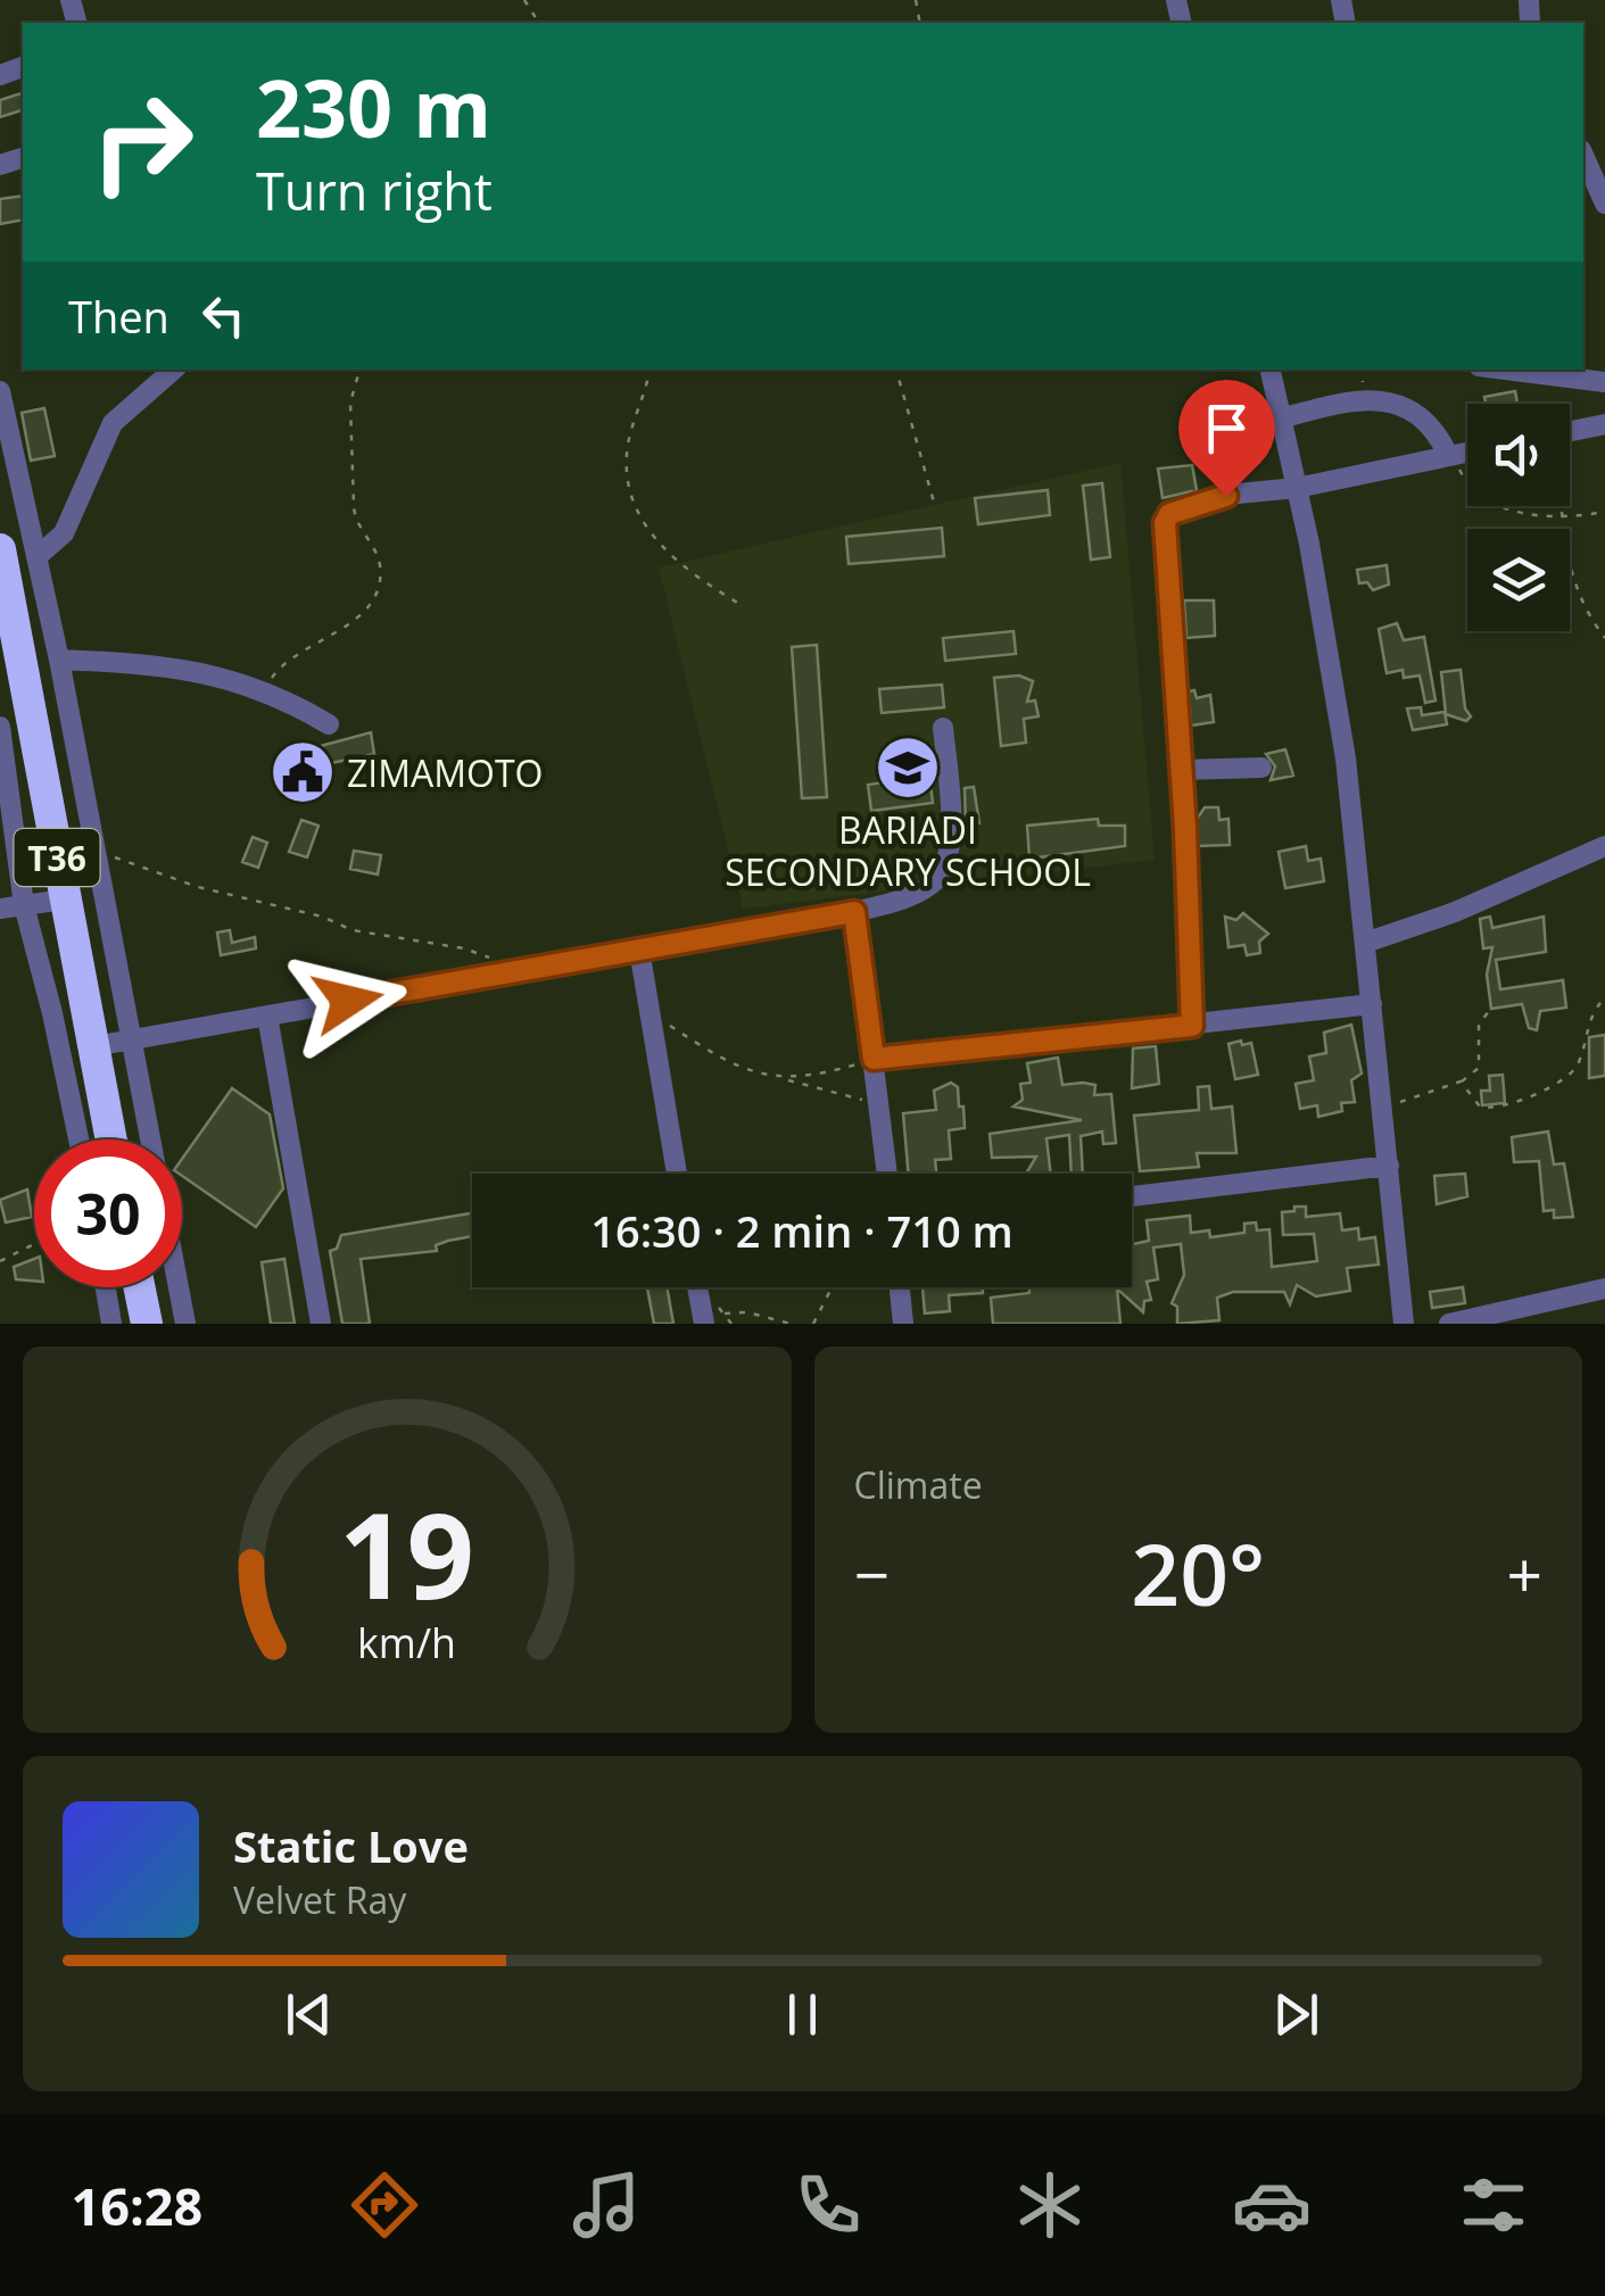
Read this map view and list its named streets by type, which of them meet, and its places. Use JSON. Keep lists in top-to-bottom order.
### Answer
{
  "streets": {
    "highway": ["T36"]
  },
  "places": {
    "school or university": ["BARIADI SECONDARY SCHOOL"],
    "public building": ["ZIMAMOTO"]
  },
  "page": {
    "turn": ["230 m", "Turn right"],
    "then": "Then",
    "limit": "30",
    "trip": "16:30 · 2 min · 710 m",
    "tile": "Climate",
    "heat": ["−", "20°", "+"],
    "song": ["Static Love", "Velvet Ray"],
    "tabs": "16:28",
    "gauge": ["19", "km/h"]
  }
}
